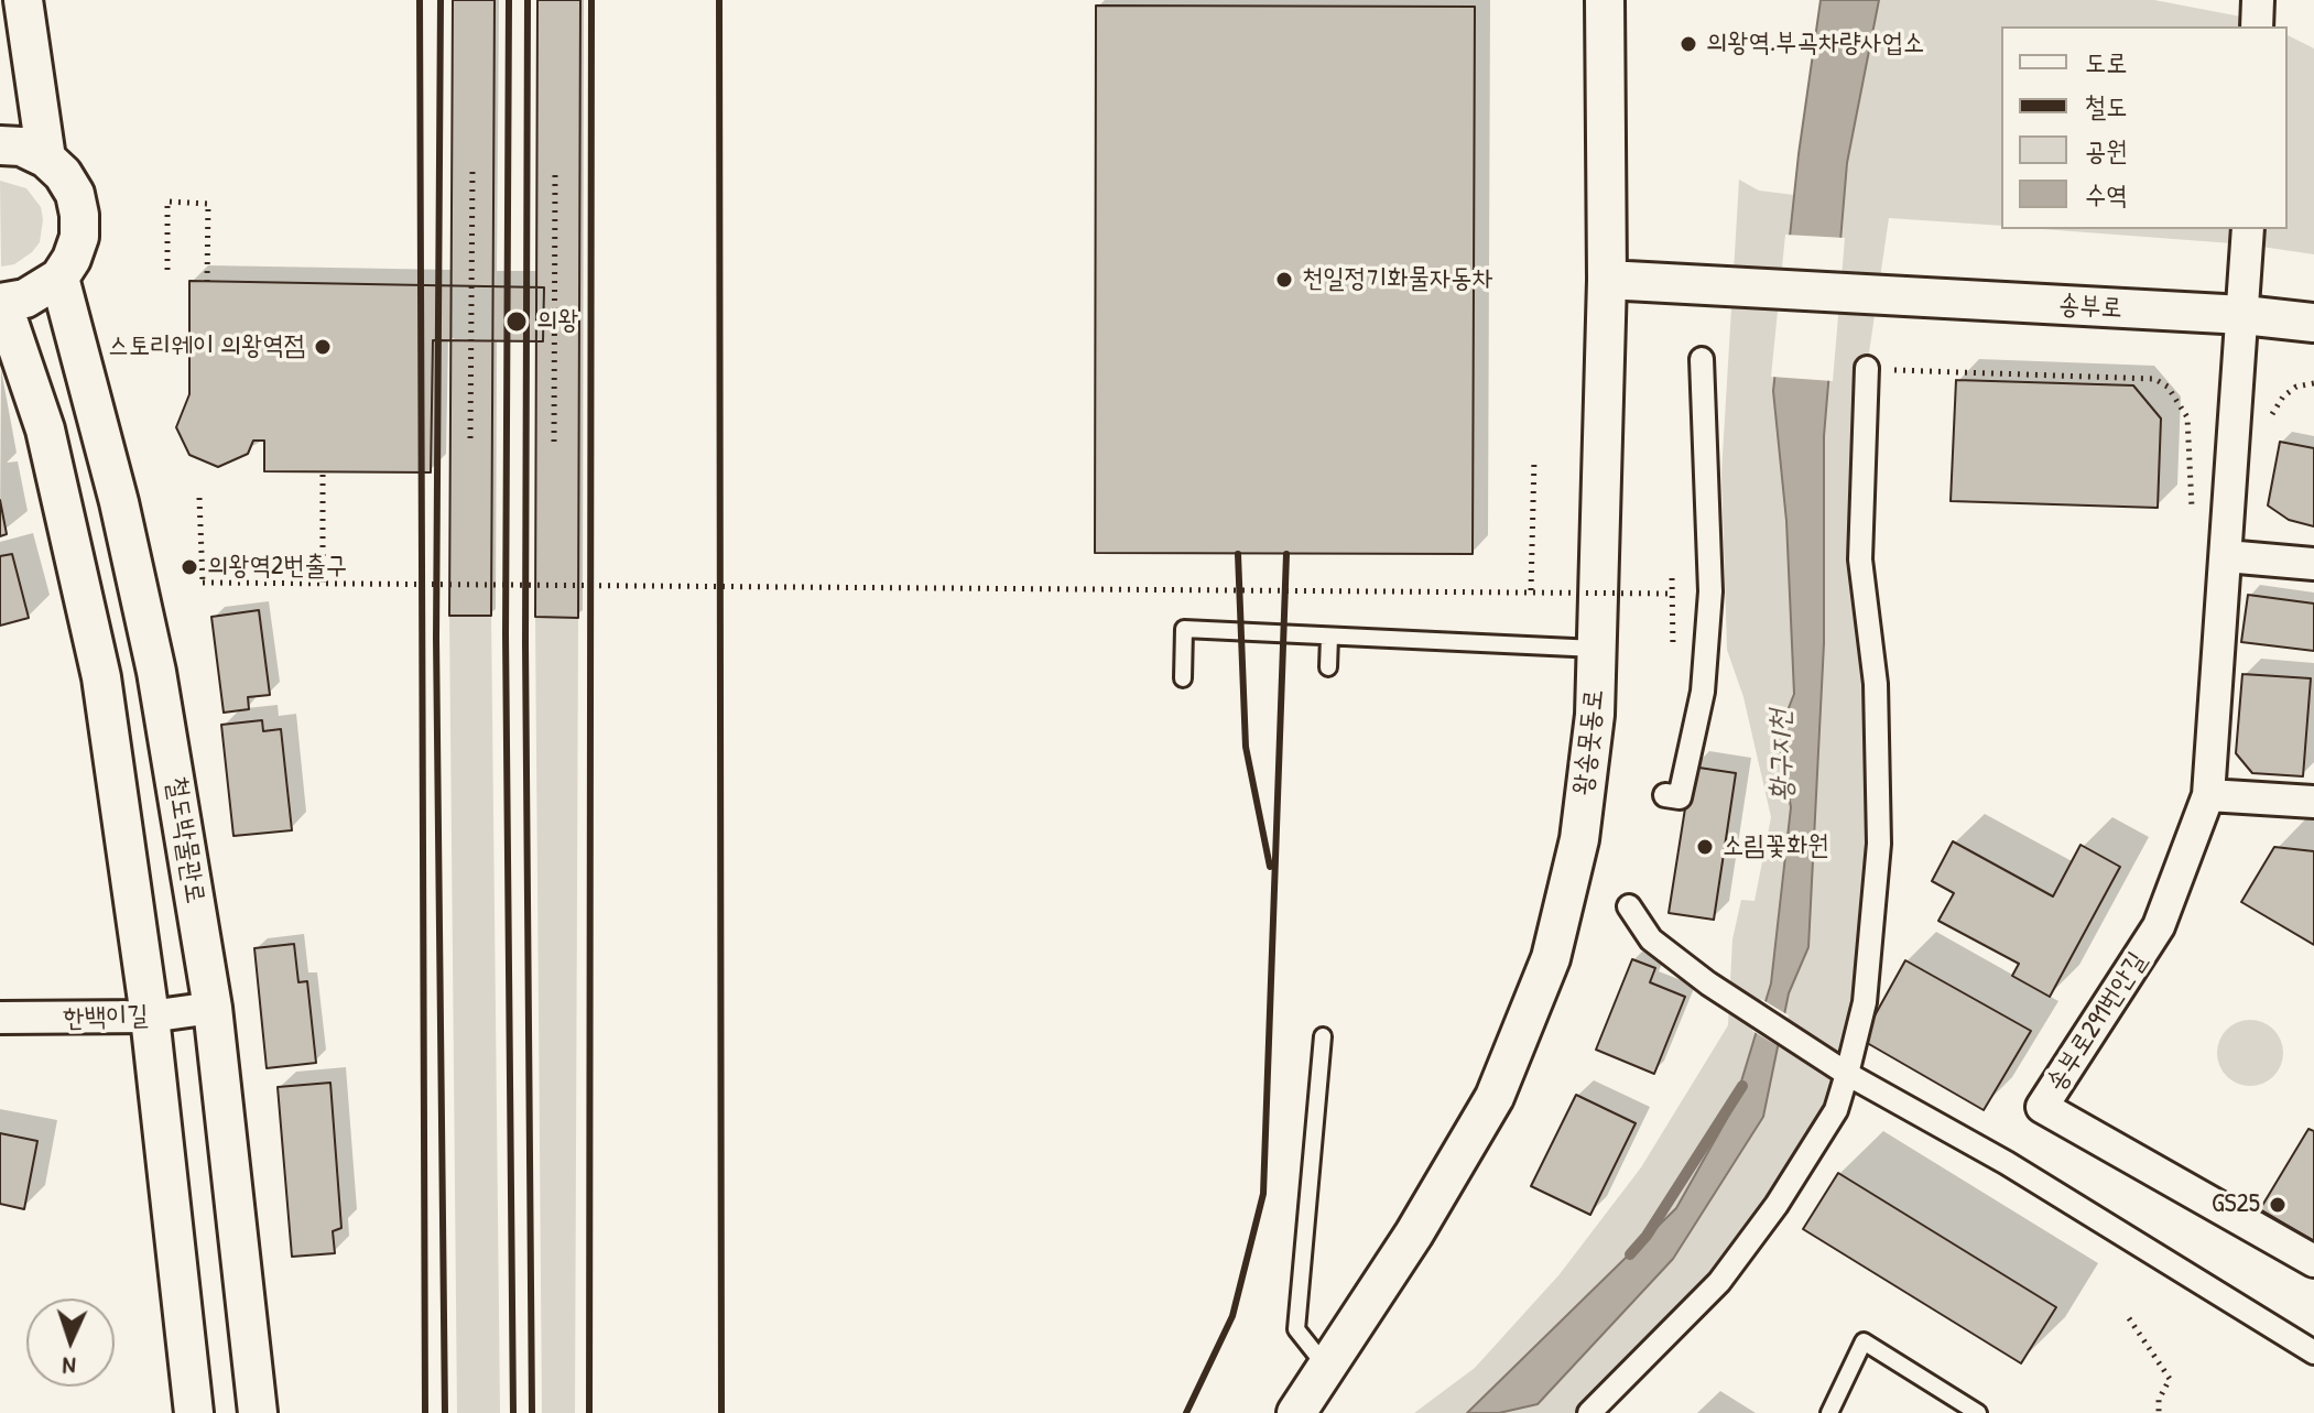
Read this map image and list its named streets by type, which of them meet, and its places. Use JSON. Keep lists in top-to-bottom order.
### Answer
{
  "streets": {
    "street": [
      "송부로",
      "왕송못동로",
      "철도박물관로",
      "한백이길",
      "송부로291번안길"
    ]
  },
  "crossings": [
    ["송부로", "왕송못동로"],
    ["송부로", "송부로291번안길"],
    ["철도박물관로", "한백이길"]
  ],
  "water": ["황구지천"],
  "places": [
    "의왕역.부곡차량사업소",
    "천일정기화물자동차",
    "의왕",
    "스토리웨이 의왕역점",
    "의왕역2번출구",
    "소림꽃화원",
    "GS25"
  ],
  "legend": [
    "도로",
    "철도",
    "공원",
    "수역"
  ],
  "north": "bottom"
}
